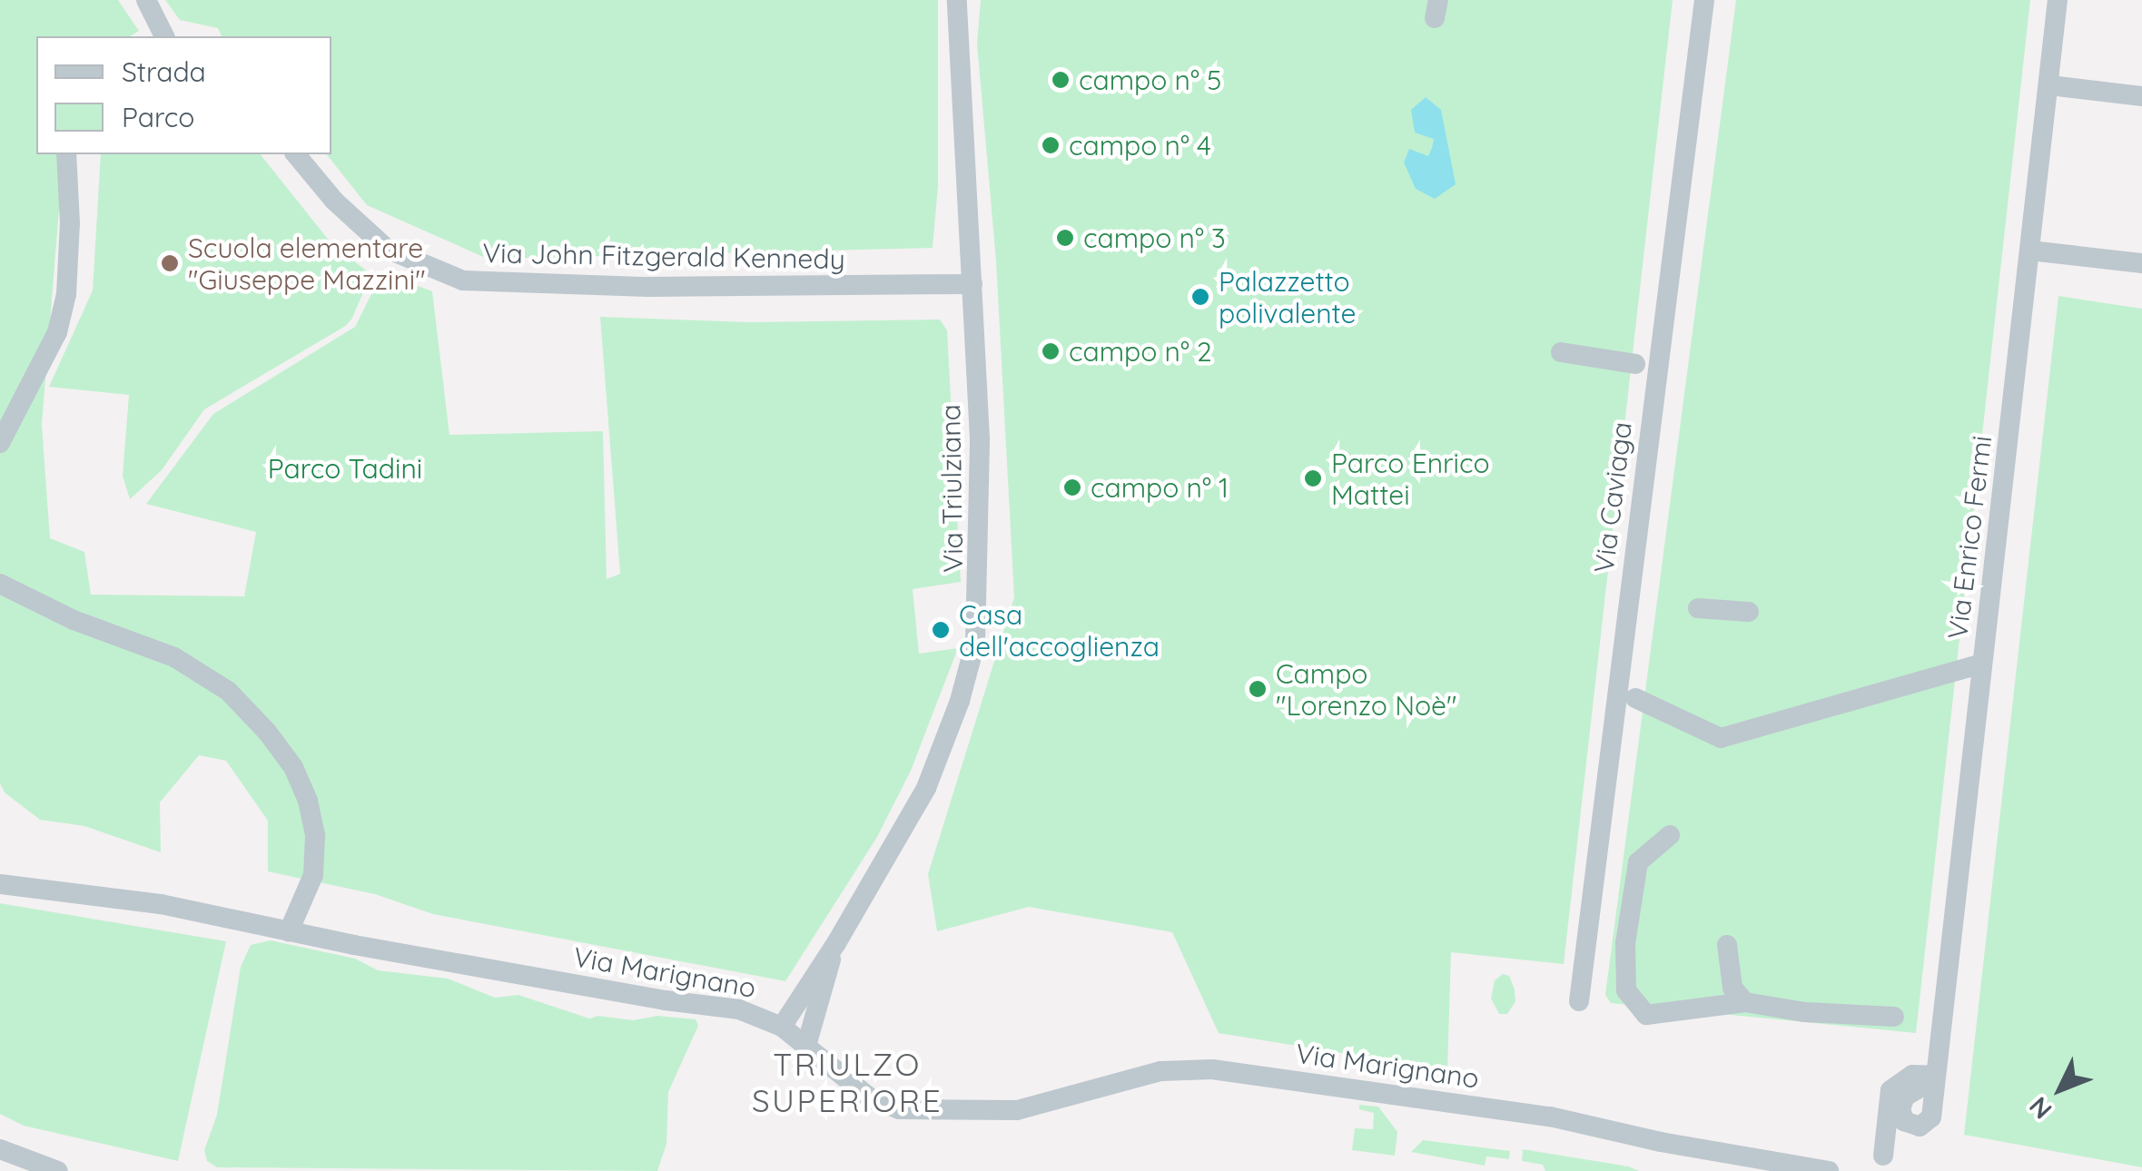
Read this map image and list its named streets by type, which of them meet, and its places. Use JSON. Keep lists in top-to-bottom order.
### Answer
{
  "streets": {
    "street": [
      "Via John Fitzgerald Kennedy",
      "Via Triulziana",
      "Via Caviaga",
      "Via Enrico Fermi",
      "Via Marignano"
    ]
  },
  "crossings": [
    ["Via John Fitzgerald Kennedy", "Via Triulziana"],
    ["Via Triulziana", "Via Marignano"]
  ],
  "districts": ["TRIULZO SUPERIORE"],
  "parks": ["Parco Tadini"],
  "places": [
    "campo n° 5",
    "campo n° 4",
    "campo n° 3",
    "Scuola elementare \"Giuseppe Mazzini\"",
    "Palazzetto polivalente",
    "campo n° 2",
    "Parco Enrico Mattei",
    "campo n° 1",
    "Casa dell'accoglienza",
    "Campo \"Lorenzo Noè\""
  ],
  "legend": ["Strada", "Parco"],
  "north": "bottom left"
}
